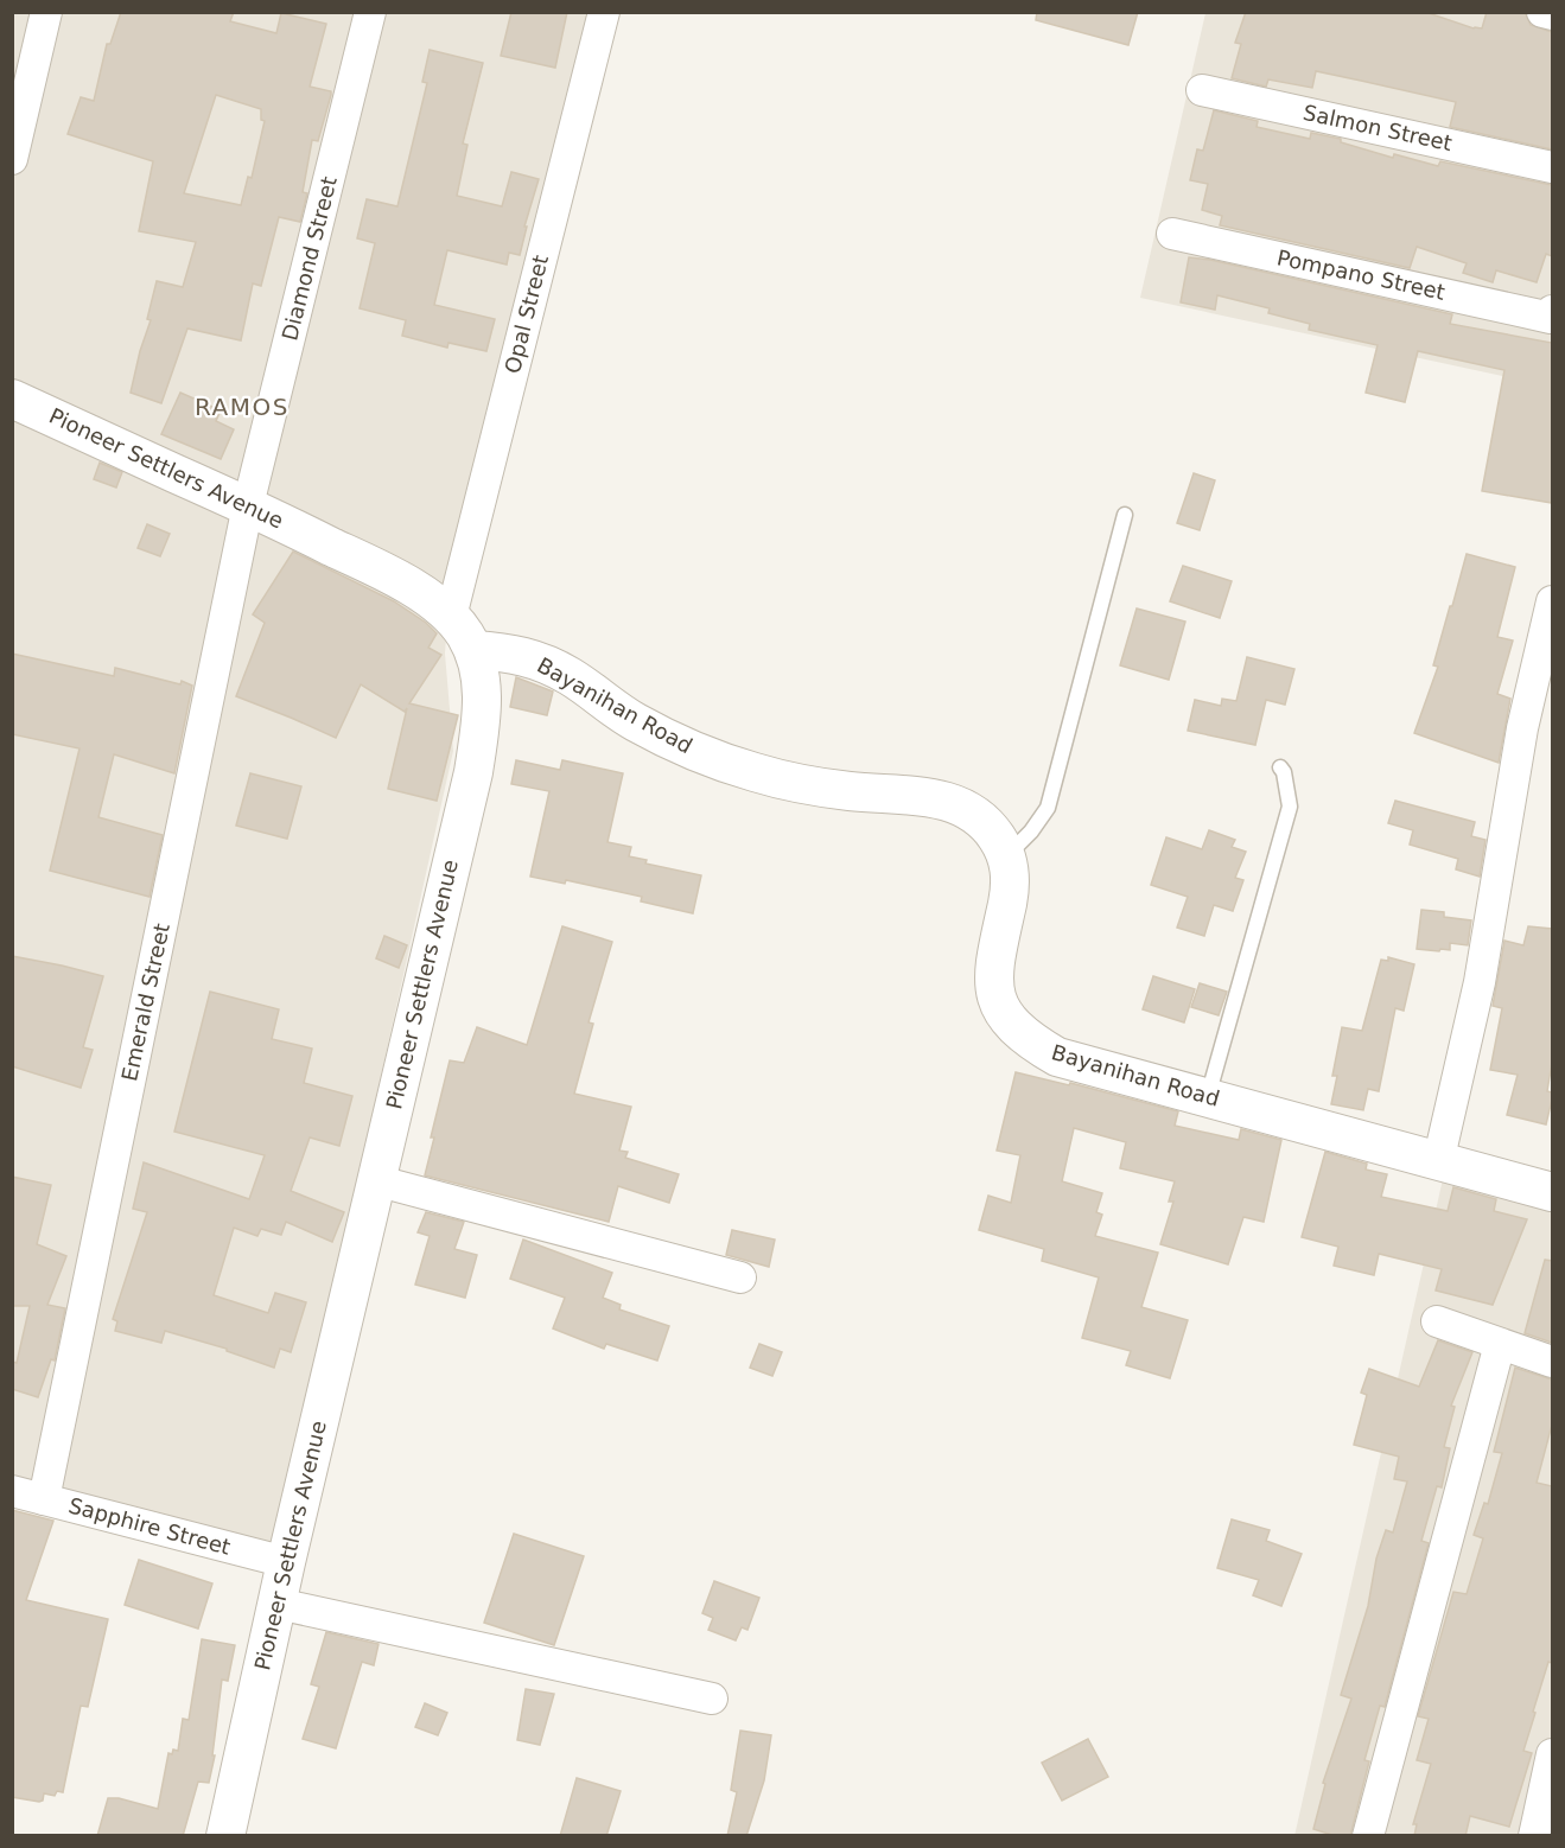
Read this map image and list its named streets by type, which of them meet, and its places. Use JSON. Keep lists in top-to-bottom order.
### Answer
{
  "streets": {
    "street": [
      "Salmon Street",
      "Diamond Street",
      "Pompano Street",
      "Opal Street",
      "Pioneer Settlers Avenue",
      "Bayanihan Road",
      "Emerald Street",
      "Sapphire Street"
    ]
  },
  "crossings": [
    ["Diamond Street", "Pioneer Settlers Avenue"],
    ["Diamond Street", "Emerald Street"],
    ["Opal Street", "Pioneer Settlers Avenue"],
    ["Pioneer Settlers Avenue", "Bayanihan Road"],
    ["Pioneer Settlers Avenue", "Emerald Street"],
    ["Pioneer Settlers Avenue", "Sapphire Street"],
    ["Emerald Street", "Sapphire Street"]
  ],
  "districts": ["RAMOS"]
}
